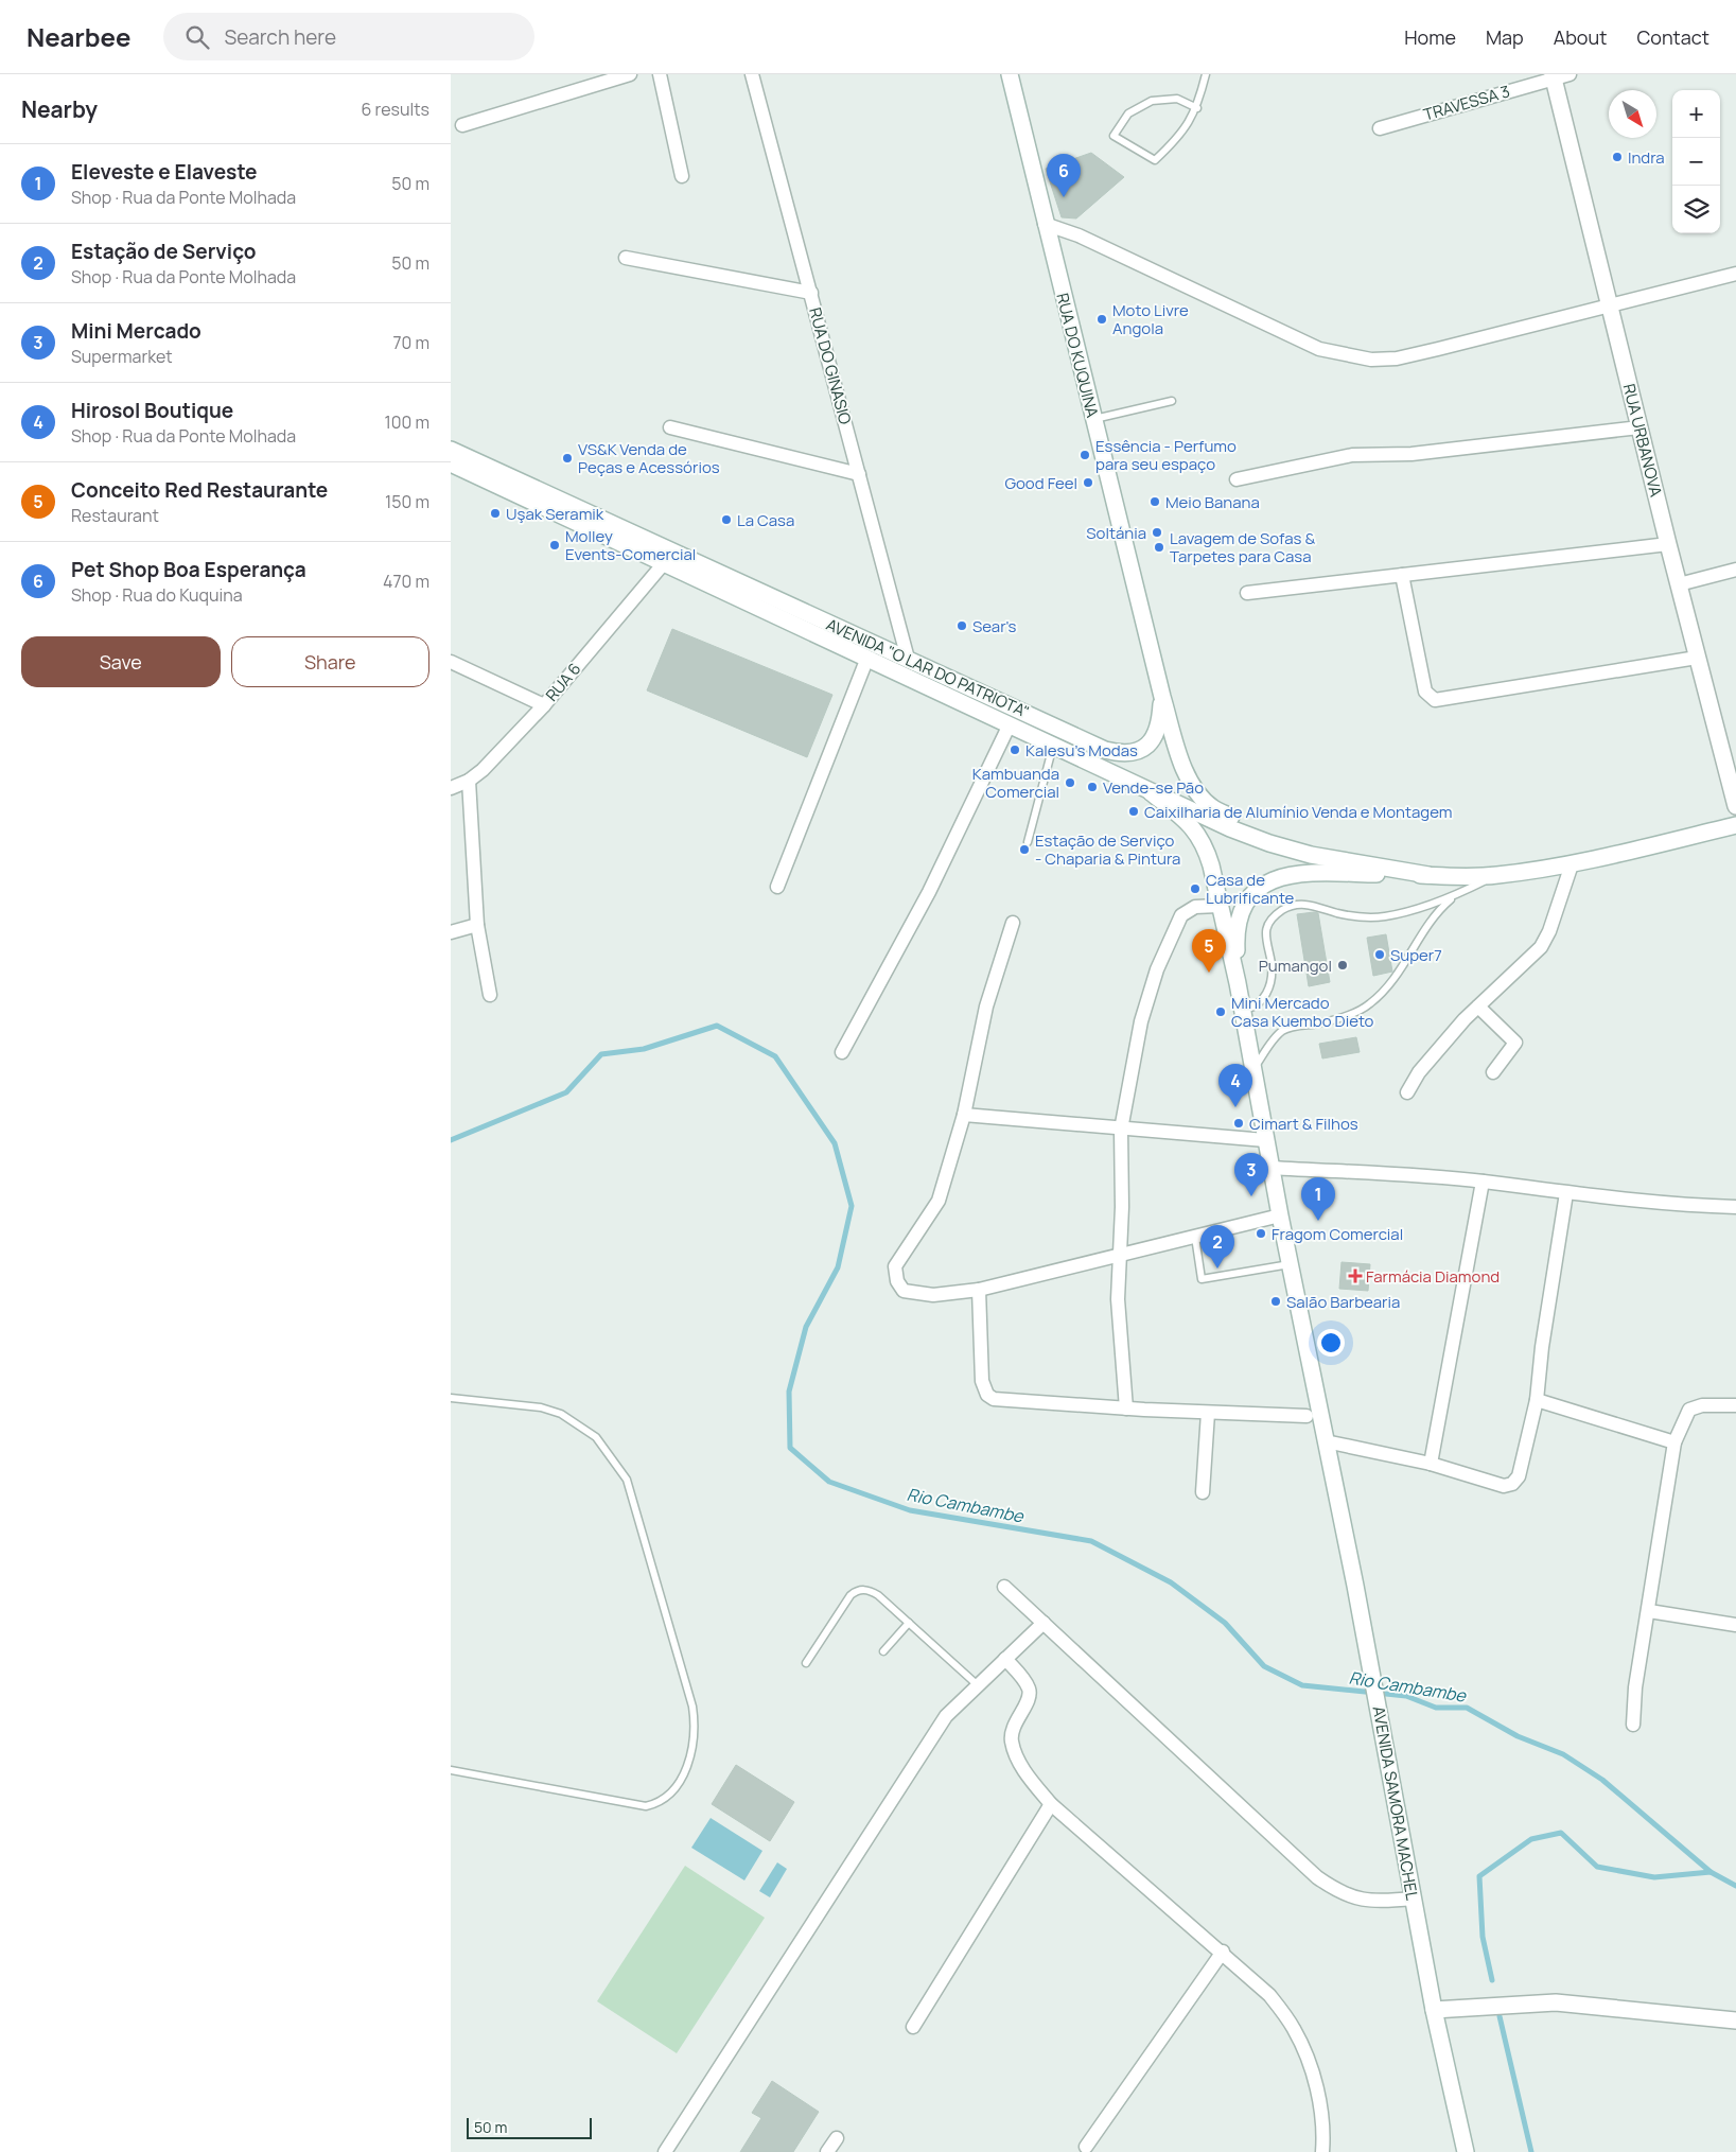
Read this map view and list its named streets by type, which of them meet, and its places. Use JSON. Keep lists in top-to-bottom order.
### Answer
{
  "streets": {
    "main road": [
      "RUA DO KUQUINA",
      "RUA URBANOVA",
      "AVENIDA \"O LAR DO PATRIOTA\"",
      "AVENIDA SAMORA MACHEL"
    ],
    "street": ["TRAVESSA 3", "RUA DO GINASIO", "RUA 6"]
  },
  "crossings": [
    ["TRAVESSA 3", "RUA URBANOVA"],
    ["RUA DO KUQUINA", "AVENIDA \"O LAR DO PATRIOTA\""],
    ["RUA DO GINASIO", "AVENIDA \"O LAR DO PATRIOTA\""],
    ["AVENIDA \"O LAR DO PATRIOTA\"", "RUA 6"],
    ["AVENIDA \"O LAR DO PATRIOTA\"", "AVENIDA SAMORA MACHEL"]
  ],
  "water": ["Rio Cambambe"],
  "places": {
    "other": [
      "Indra",
      "Moto Livre Angola",
      "Essência - Perfumo para seu espaço",
      "VS&K Venda de Peças e Acessórios",
      "Good Feel",
      "Meio Banana",
      "Uşak Seramik",
      "La Casa",
      "Soltánia",
      "Molley Events-Comercial",
      "Lavagem de Sofas & Tarpetes para Casa",
      "Sear's",
      "Kalesu’s Modas",
      "Kambuanda Comercial",
      "Vende-se Pão",
      "Caixilharia de Alumínio Venda e Montagem",
      "Estação de Serviço - Chaparia & Pintura",
      "Casa de Lubrificante",
      "Super7",
      "Pumangol",
      "Mini Mercado Casa Kuembo Dieto",
      "Cimart & Filhos",
      "Fragom Comercial",
      "Salão Barbearia"
    ],
    "health": ["Farmácia Diamond"]
  },
  "scale_bar": "50 m",
  "north": "bottom right",
  "page": {
    "header": "Nearbee",
    "search": "Search here",
    "nav": [
      "Home",
      "Map",
      "About",
      "Contact"
    ],
    "heading": ["Nearby", "6 results"],
    "map_buttons": ["+", "−"],
    "list": [
      {
        "mark": "1",
        "name": "Eleveste e Elaveste",
        "note": "Shop · Rua da Ponte Molhada",
        "value": "50 m"
      },
      {
        "mark": "2",
        "name": "Estação de Serviço",
        "note": "Shop · Rua da Ponte Molhada",
        "value": "50 m"
      },
      {
        "mark": "3",
        "name": "Mini Mercado",
        "note": "Supermarket",
        "value": "70 m"
      },
      {
        "mark": "4",
        "name": "Hirosol Boutique",
        "note": "Shop · Rua da Ponte Molhada",
        "value": "100 m"
      },
      {
        "mark": "5",
        "name": "Conceito Red Restaurante",
        "note": "Restaurant",
        "value": "150 m"
      },
      {
        "mark": "6",
        "name": "Pet Shop Boa Esperança",
        "note": "Shop · Rua do Kuquina",
        "value": "470 m"
      }
    ],
    "pins": [
      "6",
      "5",
      "4",
      "3",
      "1",
      "2"
    ],
    "buttons": ["Save", "Share"],
    "scale": "50 m"
  }
}
